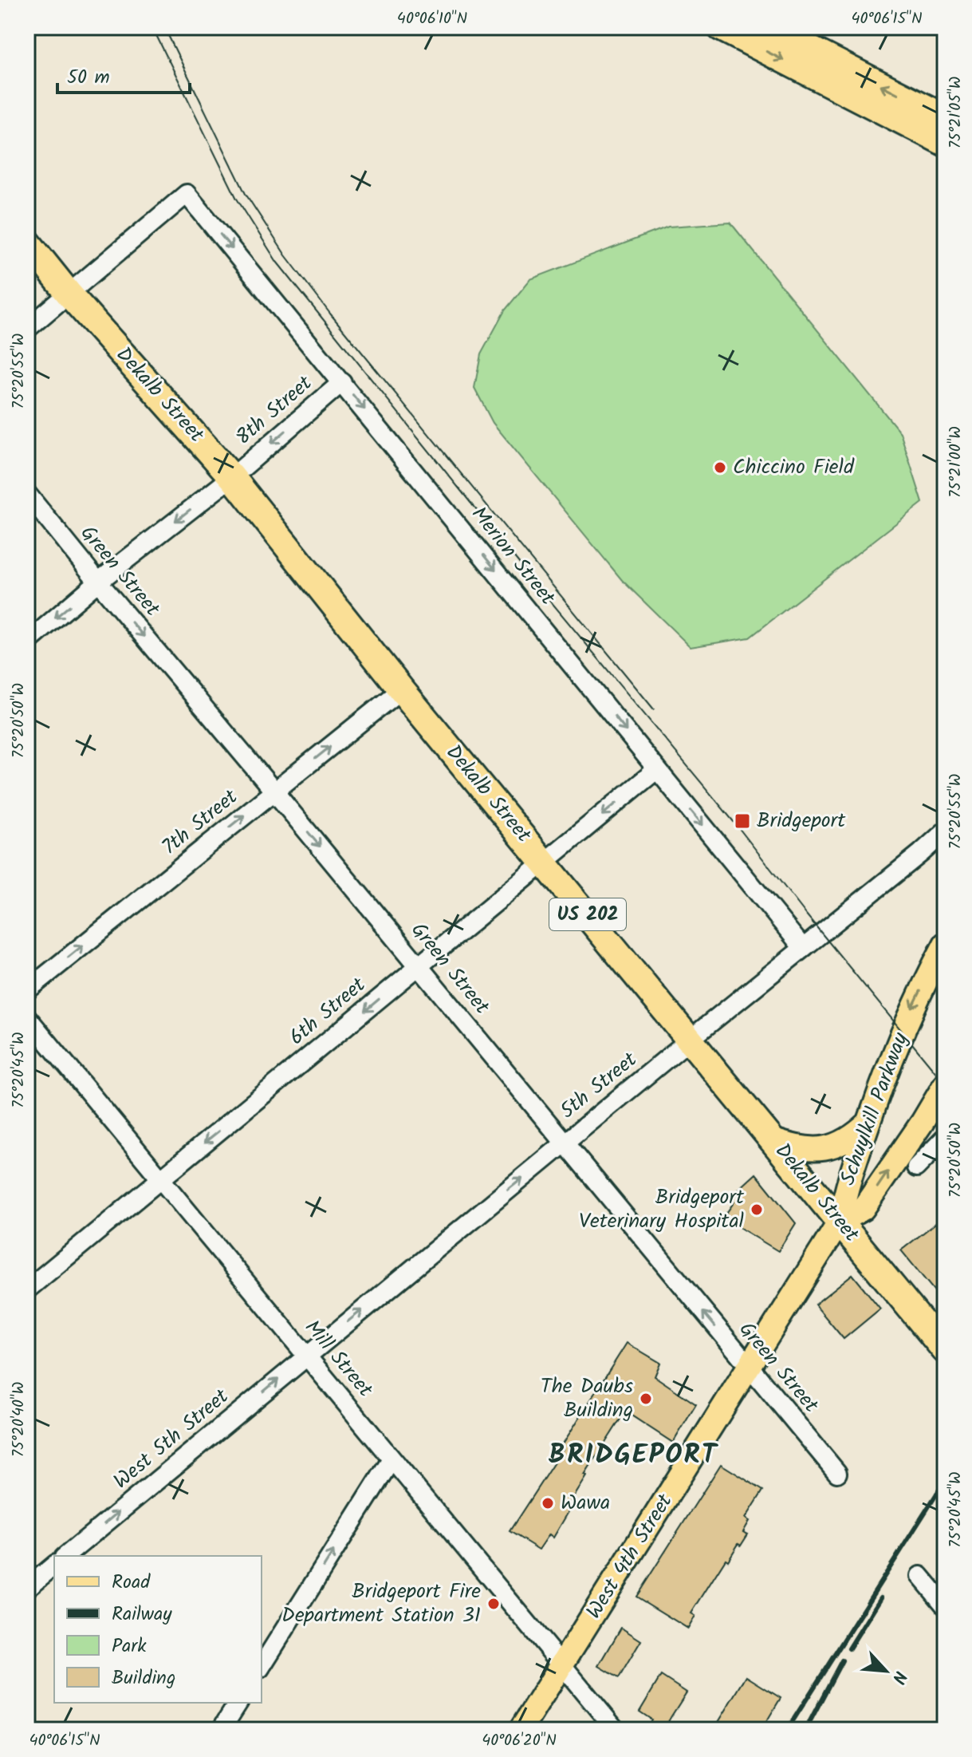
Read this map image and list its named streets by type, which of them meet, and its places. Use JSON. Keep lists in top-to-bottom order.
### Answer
{
  "streets": {
    "highway": ["Dekalb Street", "US 202"],
    "main road": ["Schuylkill Parkway", "West 4th Street"],
    "street": [
      "8th Street",
      "Merion Street",
      "Green Street",
      "7th Street",
      "6th Street",
      "5th Street",
      "Mill Street",
      "West 5th Street"
    ]
  },
  "crossings": [
    ["Dekalb Street", "8th Street"],
    ["Dekalb Street", "Merion Street"],
    ["Dekalb Street", "7th Street"],
    ["Dekalb Street", "6th Street"],
    ["Dekalb Street", "5th Street"],
    ["Dekalb Street", "Schuylkill Parkway"],
    ["Dekalb Street", "West 4th Street"],
    ["8th Street", "Merion Street"],
    ["8th Street", "Green Street"],
    ["Merion Street", "6th Street"],
    ["Merion Street", "5th Street"],
    ["Green Street", "7th Street"],
    ["Green Street", "6th Street"],
    ["Green Street", "5th Street"],
    ["Green Street", "West 4th Street"],
    ["6th Street", "Mill Street"],
    ["5th Street", "Mill Street"],
    ["5th Street", "West 5th Street"],
    ["Schuylkill Parkway", "West 4th Street"],
    ["Mill Street", "West 5th Street"],
    ["Mill Street", "West 4th Street"]
  ],
  "one_way": [
    "8th Street",
    "Merion Street",
    "7th Street",
    "6th Street",
    "5th Street",
    "West 5th Street"
  ],
  "districts": ["BRIDGEPORT"],
  "places": {
    "other": [
      "Chiccino Field",
      "Bridgeport Veterinary Hospital",
      "The Daubs Building",
      "Wawa",
      "Bridgeport Fire Department Station 31"
    ],
    "transit": ["Bridgeport"]
  },
  "legend": [
    "Road",
    "Railway",
    "Park",
    "Building"
  ],
  "scale_bar": "50 m",
  "north": "bottom right",
  "coordinates": [
    "40°06'10\"N",
    "40°06'15\"N",
    "75°21'05\"W",
    "75°20'55\"W",
    "75°21'00\"W",
    "75°20'50\"W",
    "75°20'45\"W",
    "75°20'40\"W",
    "40°06'20\"N"
  ]
}
